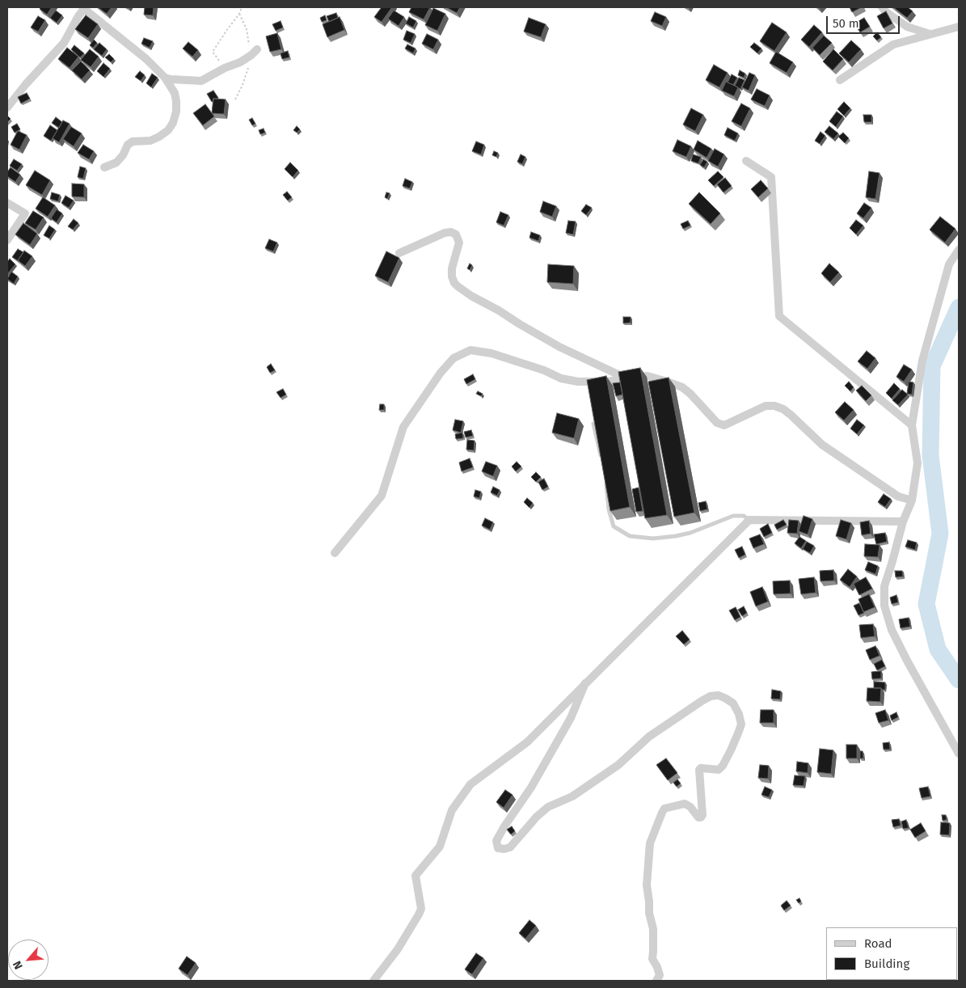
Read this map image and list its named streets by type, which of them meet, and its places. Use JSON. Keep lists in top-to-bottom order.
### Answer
{
  "legend": ["Road", "Building"],
  "scale_bar": "50 m",
  "north": "bottom left"
}
